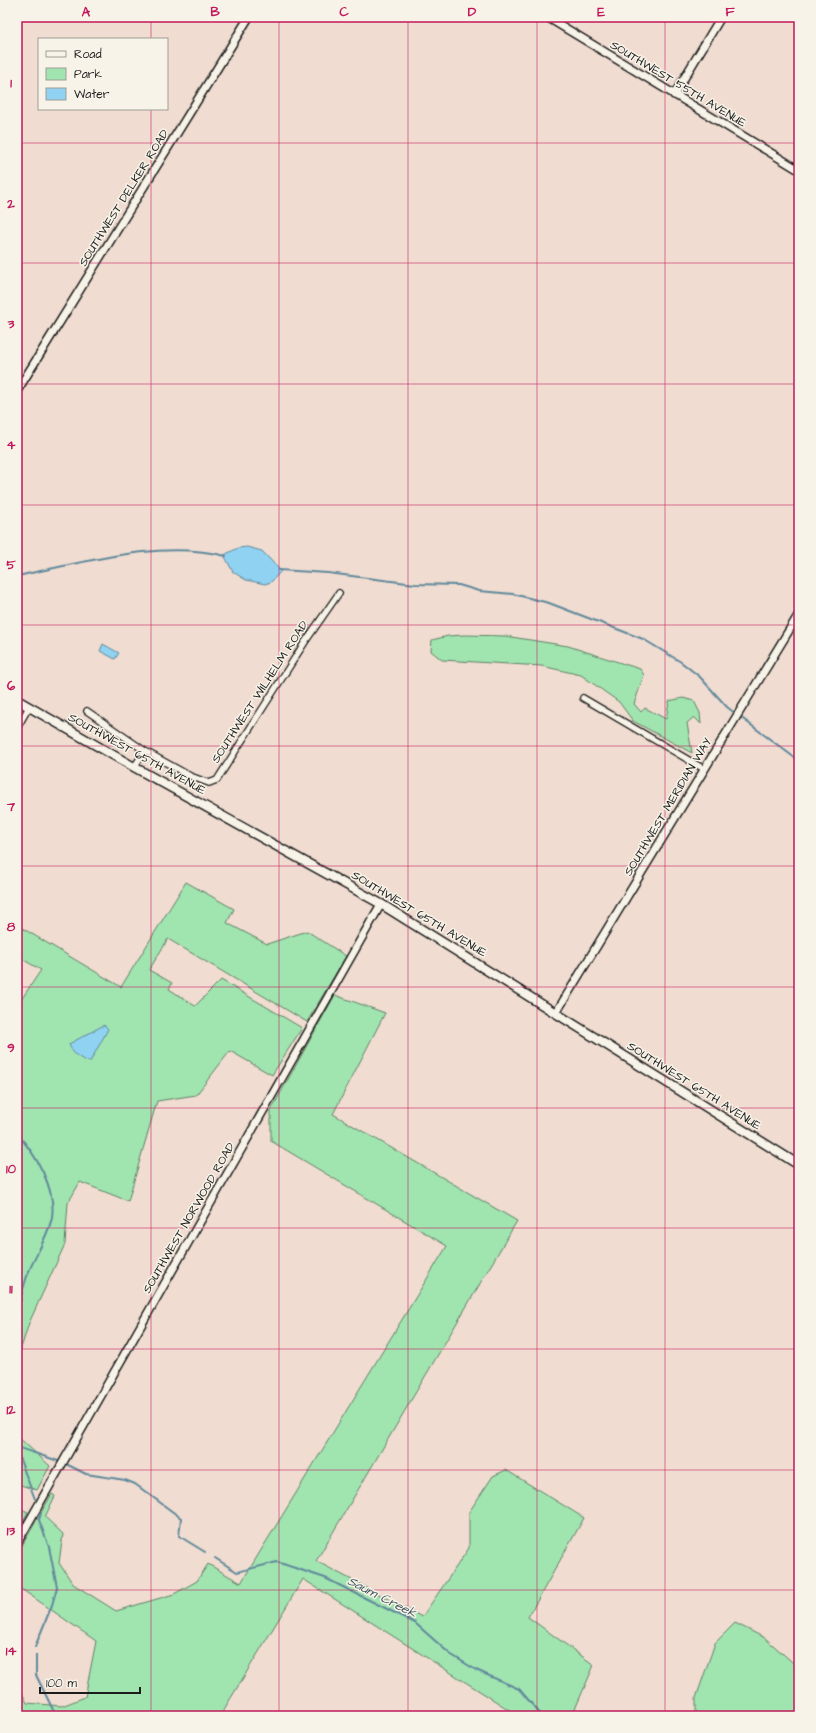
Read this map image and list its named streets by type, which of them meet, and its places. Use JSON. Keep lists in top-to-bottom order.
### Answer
{
  "streets": {
    "main road": ["SOUTHWEST 65TH AVENUE"],
    "street": [
      "SOUTHWEST 55TH AVENUE",
      "SOUTHWEST DELKER ROAD",
      "SOUTHWEST WILHELM ROAD",
      "SOUTHWEST MERIDIAN WAY",
      "SOUTHWEST NORWOOD ROAD"
    ]
  },
  "crossings": [
    ["SOUTHWEST 65TH AVENUE", "SOUTHWEST MERIDIAN WAY"],
    ["SOUTHWEST 65TH AVENUE", "SOUTHWEST NORWOOD ROAD"]
  ],
  "water": ["Saum Creek"],
  "legend": ["Road", "Park", "Water"],
  "scale_bar": "100 m",
  "grid": {
    "columns": [
      "A",
      "B",
      "C",
      "D",
      "E",
      "F"
    ],
    "rows": [
      "1",
      "2",
      "3",
      "4",
      "5",
      "6",
      "7",
      "8",
      "9",
      "10",
      "11",
      "12",
      "13",
      "14"
    ]
  }
}
